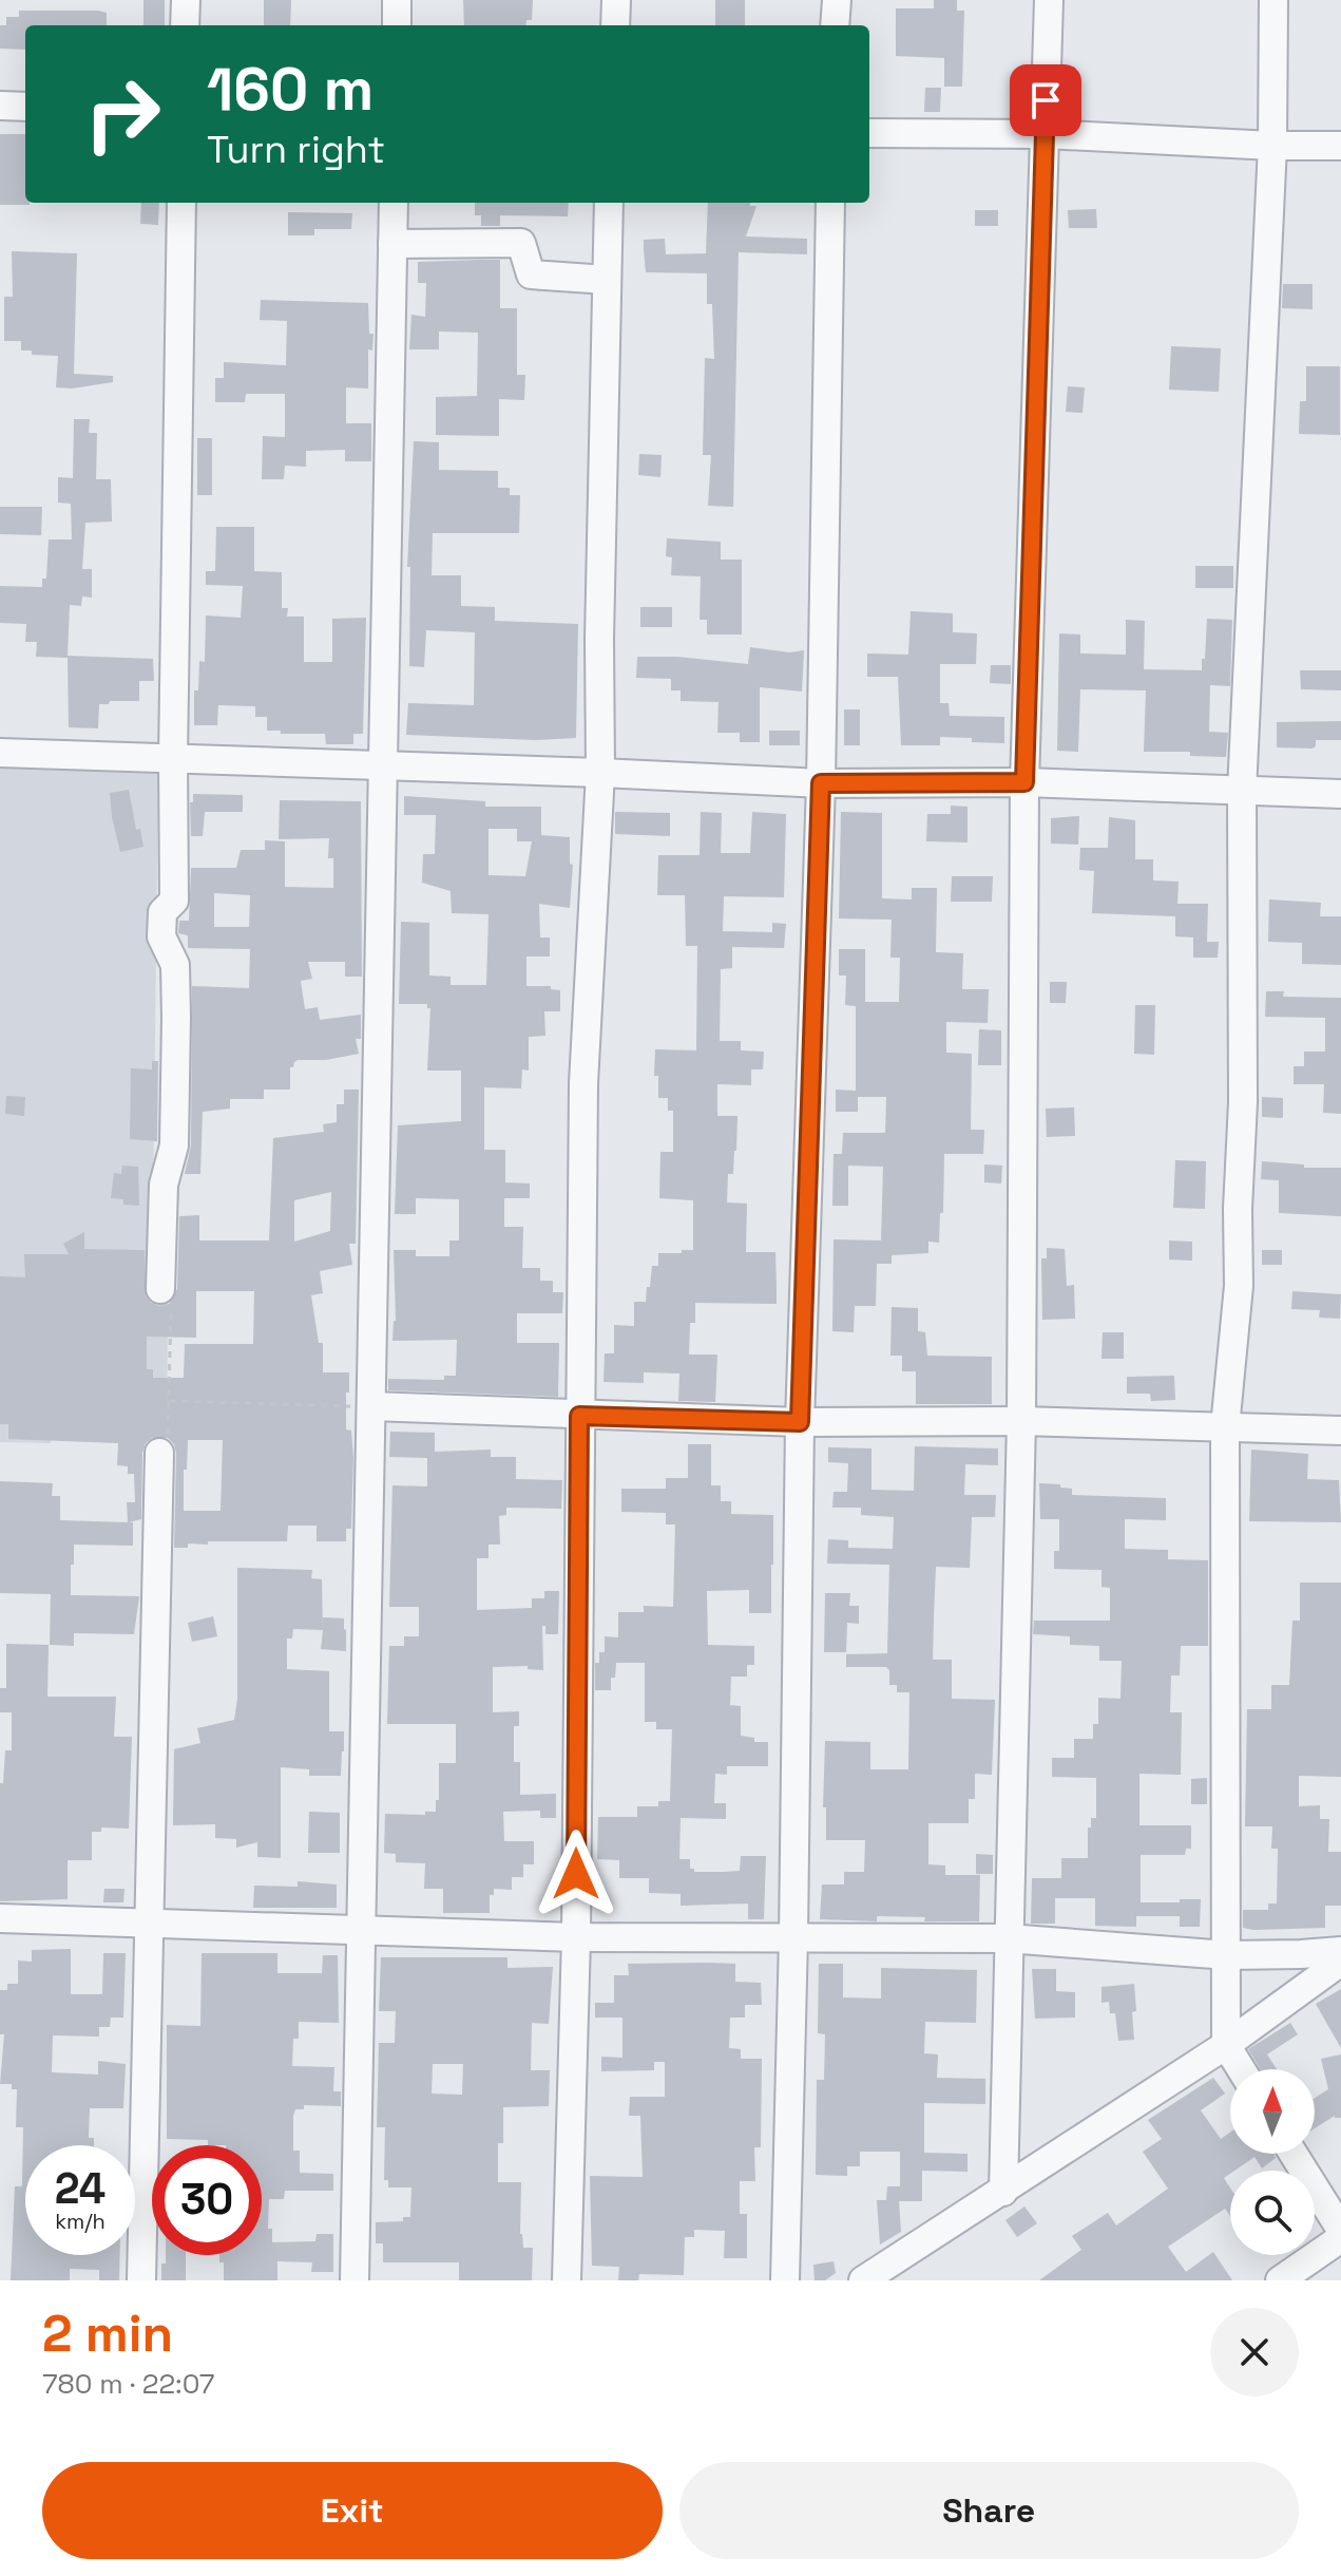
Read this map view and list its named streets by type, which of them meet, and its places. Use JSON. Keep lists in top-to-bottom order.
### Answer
{
  "north": "top",
  "page": {
    "turn": ["160 m", "Turn right"],
    "speed": "24 km/h",
    "limit": "30",
    "heading": ["2 min", "780 m · 22:07"],
    "buttons": ["Exit", "Share"]
  }
}
